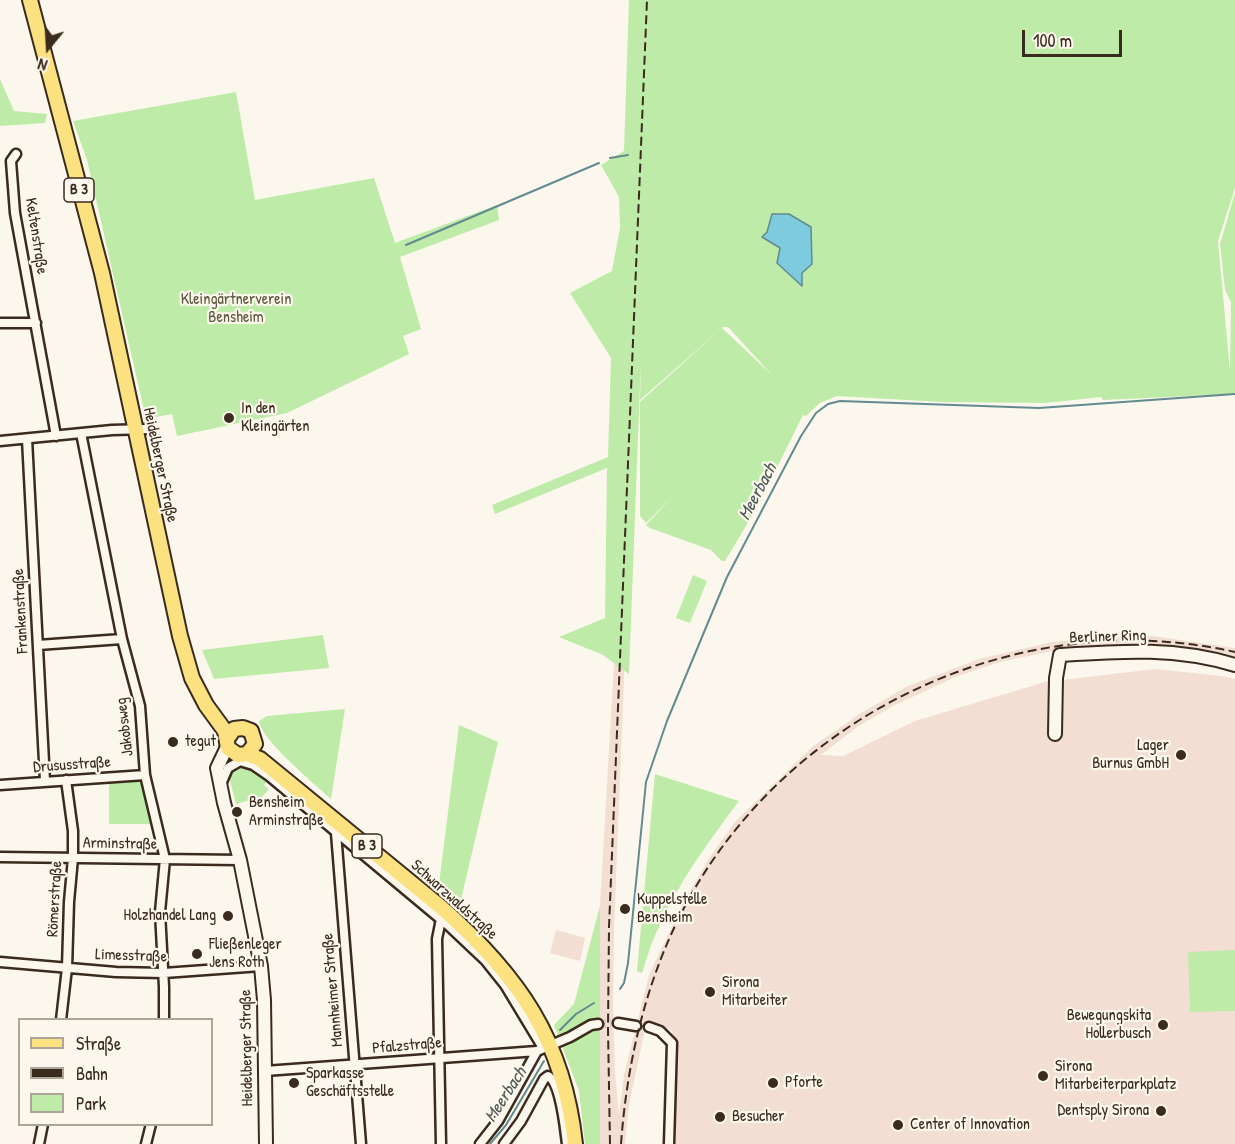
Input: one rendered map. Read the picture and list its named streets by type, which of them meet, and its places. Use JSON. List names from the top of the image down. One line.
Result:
{"streets":{"main road":["B 3","Heidelberger Straße","Schwarzwaldstraße"],"street":["Keltenstraße","Frankenstraße","Berliner Ring","Jakobsweg","Drususstraße","Arminstraße","Römerstraße","Limesstraße","Mannheimer Straße","Pfalzstraße"]},"crossings":[["Heidelberger Straße","Arminstraße"],["Heidelberger Straße","Schwarzwaldstraße"],["Heidelberger Straße","Limesstraße"],["Heidelberger Straße","Pfalzstraße"],["Frankenstraße","Drususstraße"],["Jakobsweg","Drususstraße"],["Jakobsweg","Arminstraße"],["Jakobsweg","Limesstraße"],["Drususstraße","Römerstraße"],["Arminstraße","Römerstraße"],["Römerstraße","Limesstraße"],["Schwarzwaldstraße","Mannheimer Straße"],["Schwarzwaldstraße","Pfalzstraße"],["Mannheimer Straße","Pfalzstraße"]],"water":["Meerbach"],"parks":["Kleingärtnerverein Bensheim"],"places":["In den Kleingärten","tegut","Lager Burnus GmbH","Bensheim Arminstraße","Kuppelstelle Bensheim","Holzhandel Lang","Fließenleger Jens Roth","Sirona Mitarbeiter","Bewegungskita Hollerbusch","Sirona Mitarbeiterparkplatz","Sparkasse Geschäftsstelle","Pforte","Dentsply Sirona","Besucher","Center of Innovation"],"legend":["Straße","Bahn","Park"],"scale_bar":"100 m","north":"bottom"}
